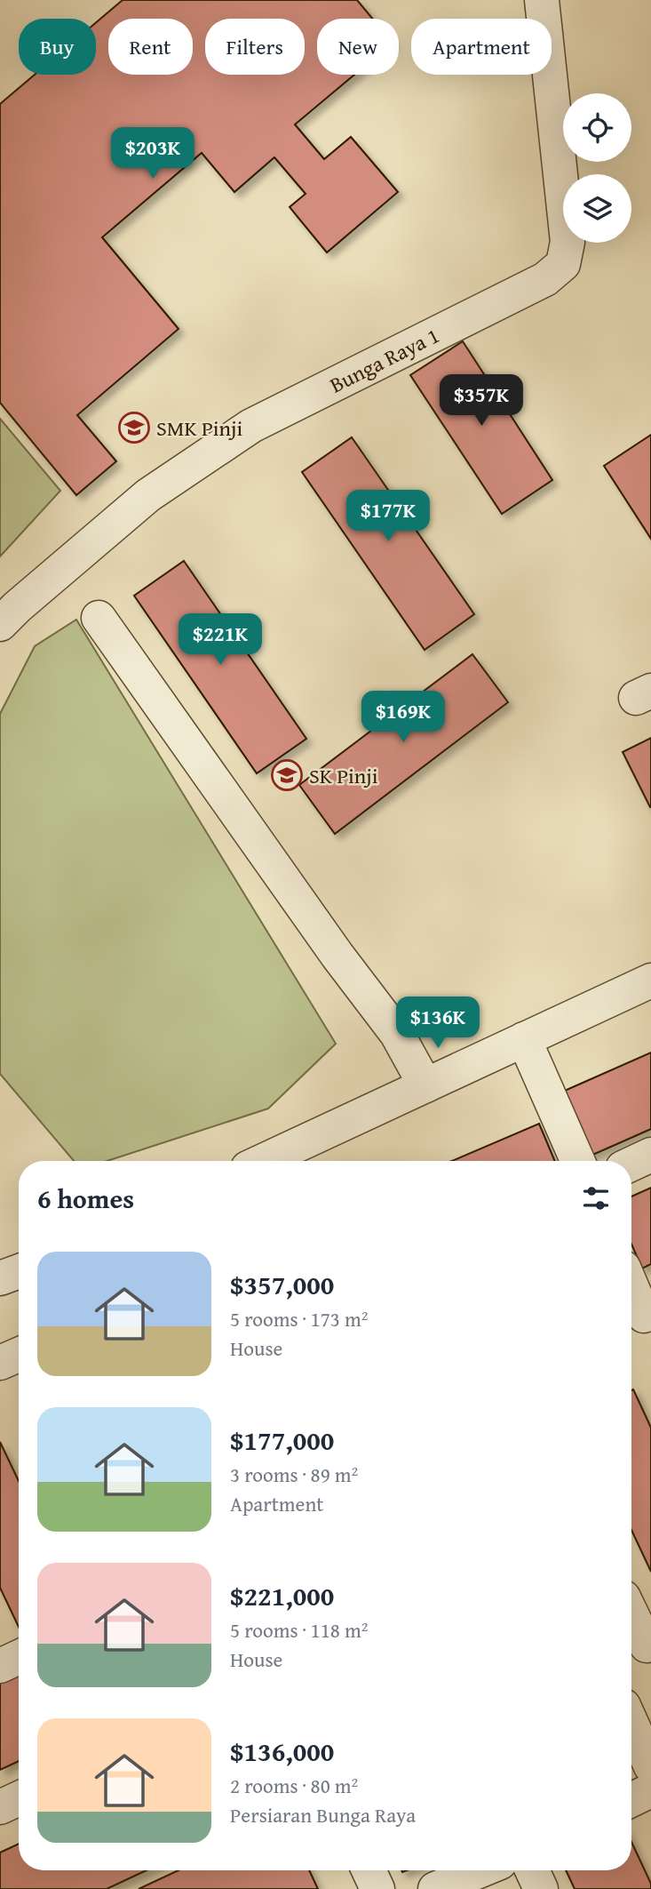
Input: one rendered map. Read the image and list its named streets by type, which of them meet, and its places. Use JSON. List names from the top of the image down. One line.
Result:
{"streets":{"street":["Bunga Raya 1"]},"places":{"school or university":["SMK Pinji","SK Pinji"]},"page":{"chip":["Buy","Rent","Filters","New","Apartment"],"price":["$203K","$357K","$177K","$221K","$169K","$136K"],"heading":"6 homes","list":[{"name":"$357,000","note":"5 rooms · 173 m² · House"},{"name":"$177,000","note":"3 rooms · 89 m² · Apartment"},{"name":"$221,000","note":"5 rooms · 118 m² · House"},{"name":"$136,000","note":"2 rooms · 80 m² · Persiaran Bunga Raya"}]}}
